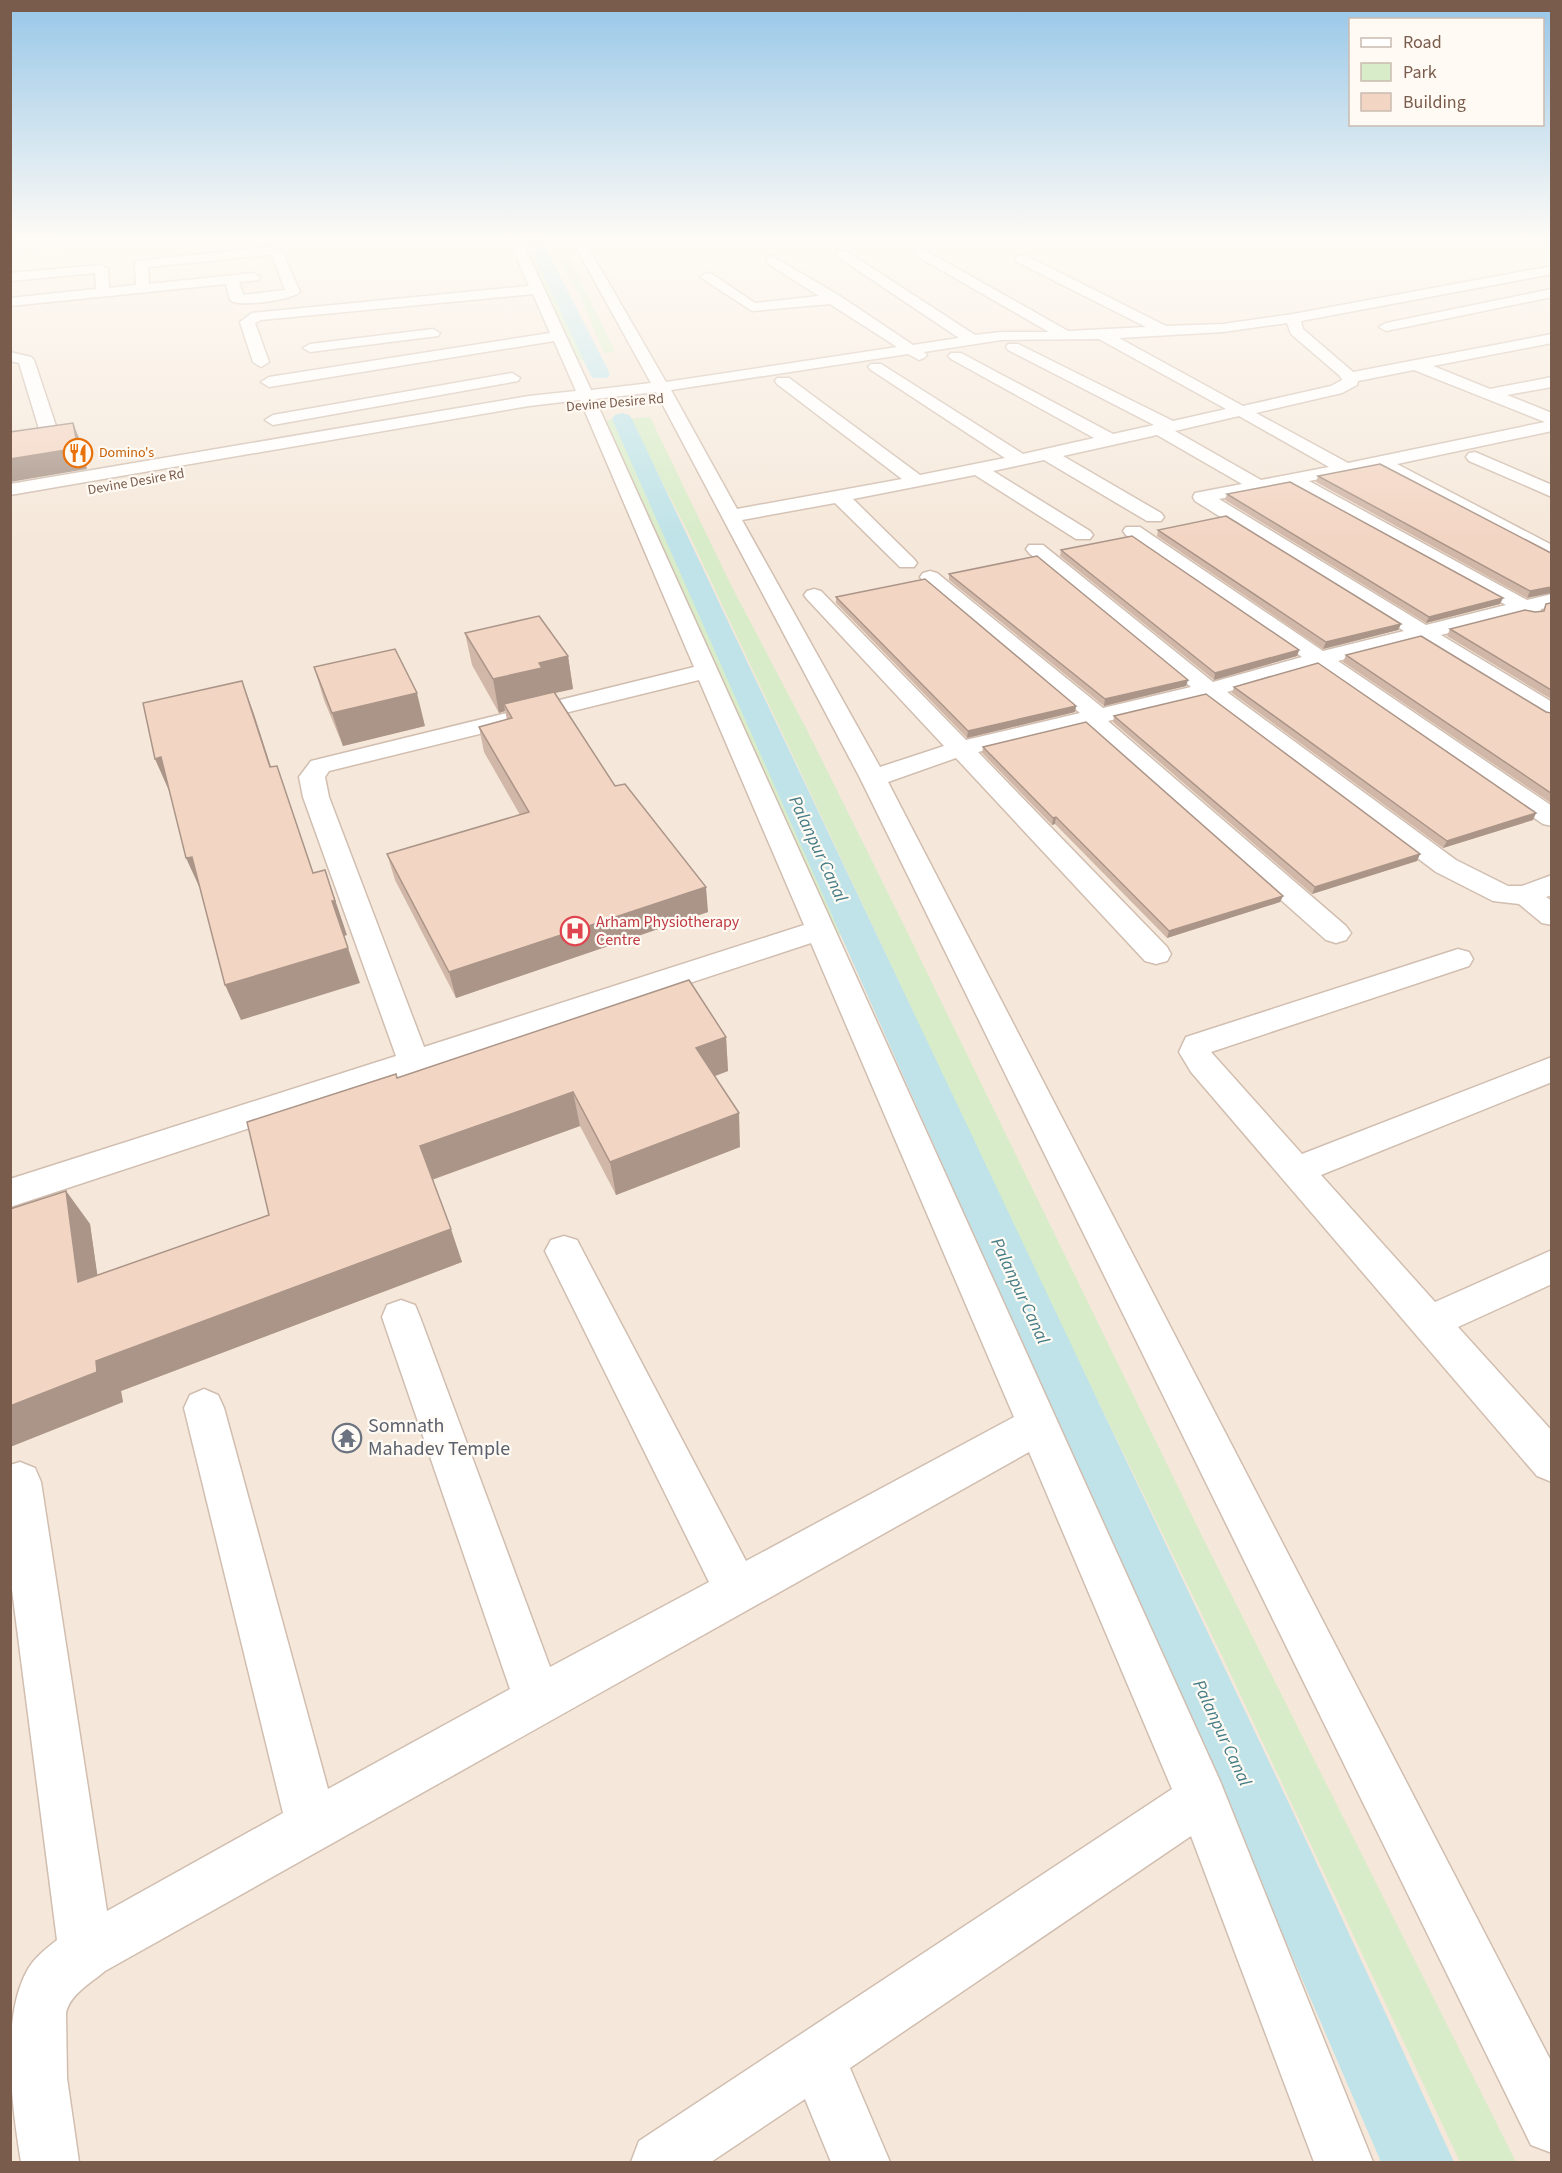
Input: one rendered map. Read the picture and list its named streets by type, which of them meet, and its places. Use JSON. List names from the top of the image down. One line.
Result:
{"streets":{"street":["Devine Desire Rd"]},"water":["Palanpur Canal"],"places":{"restaurant":["Domino's"],"hospital":["Arham Physiotherapy Centre"],"temple":["Somnath Mahadev Temple"]},"legend":["Road","Park","Building"]}
